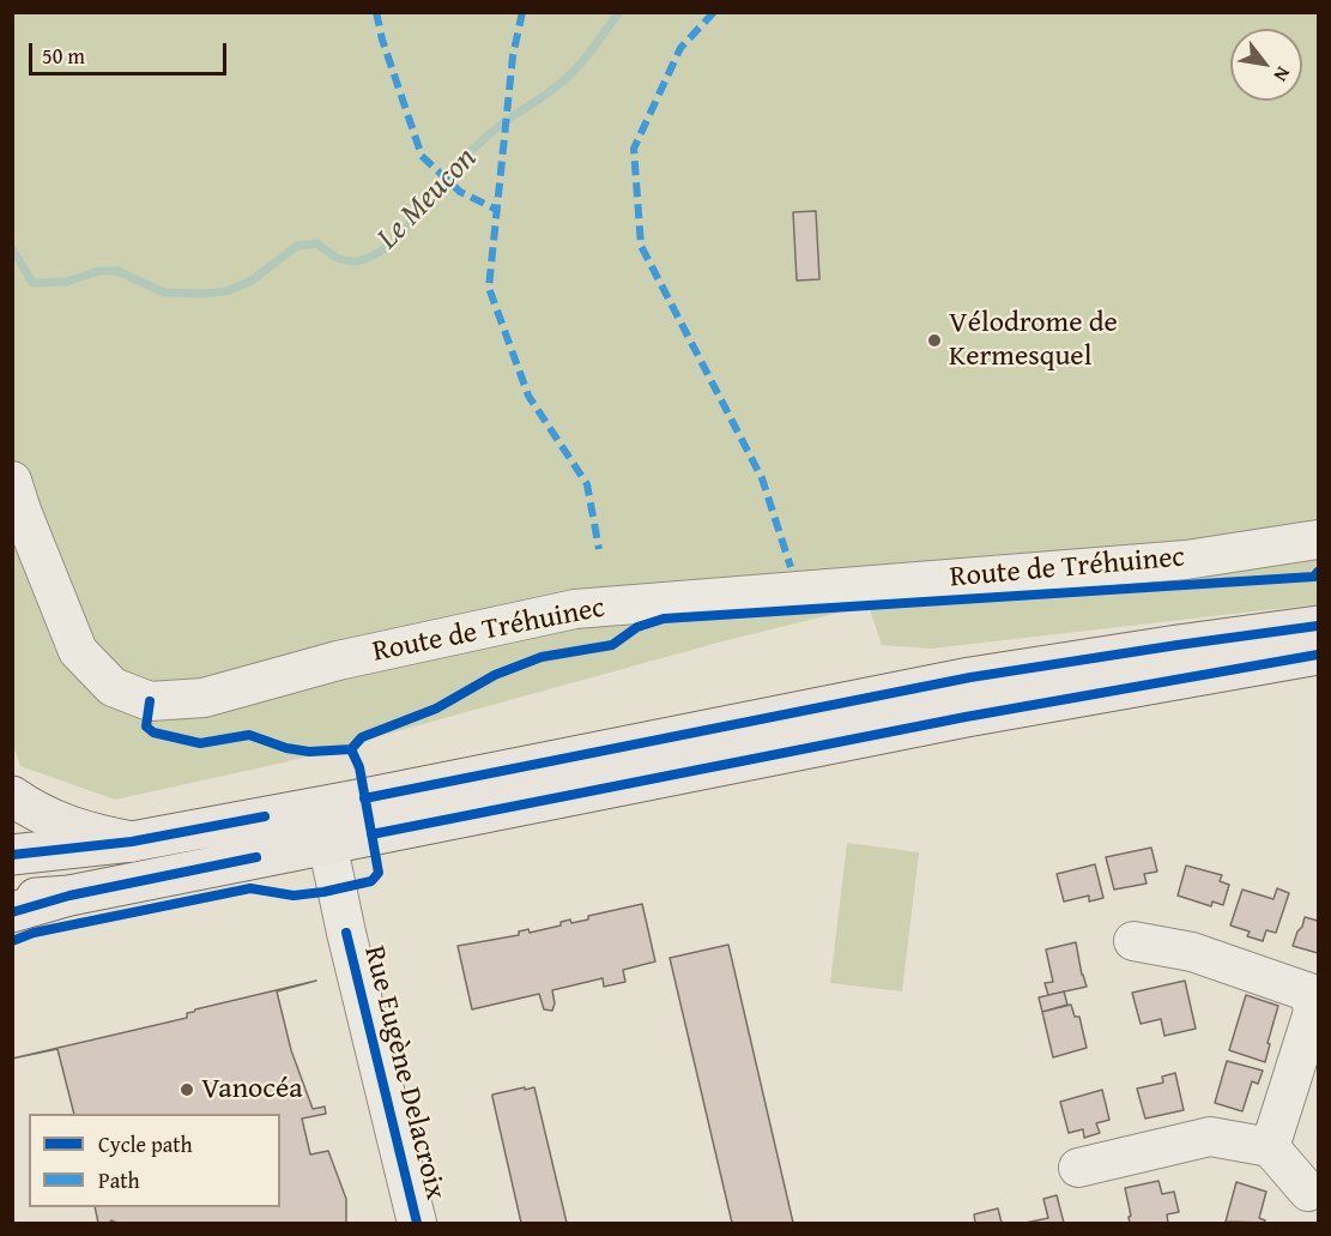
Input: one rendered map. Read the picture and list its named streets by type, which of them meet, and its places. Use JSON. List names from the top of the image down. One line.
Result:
{"streets":{"street":["Route de Tréhuinec","Rue Eugène Delacroix"]},"water":["Le Meucon"],"places":["Vélodrome de Kermesquel","Vanocéa"],"legend":["Cycle path","Path"],"scale_bar":"50 m","north":"bottom right"}
